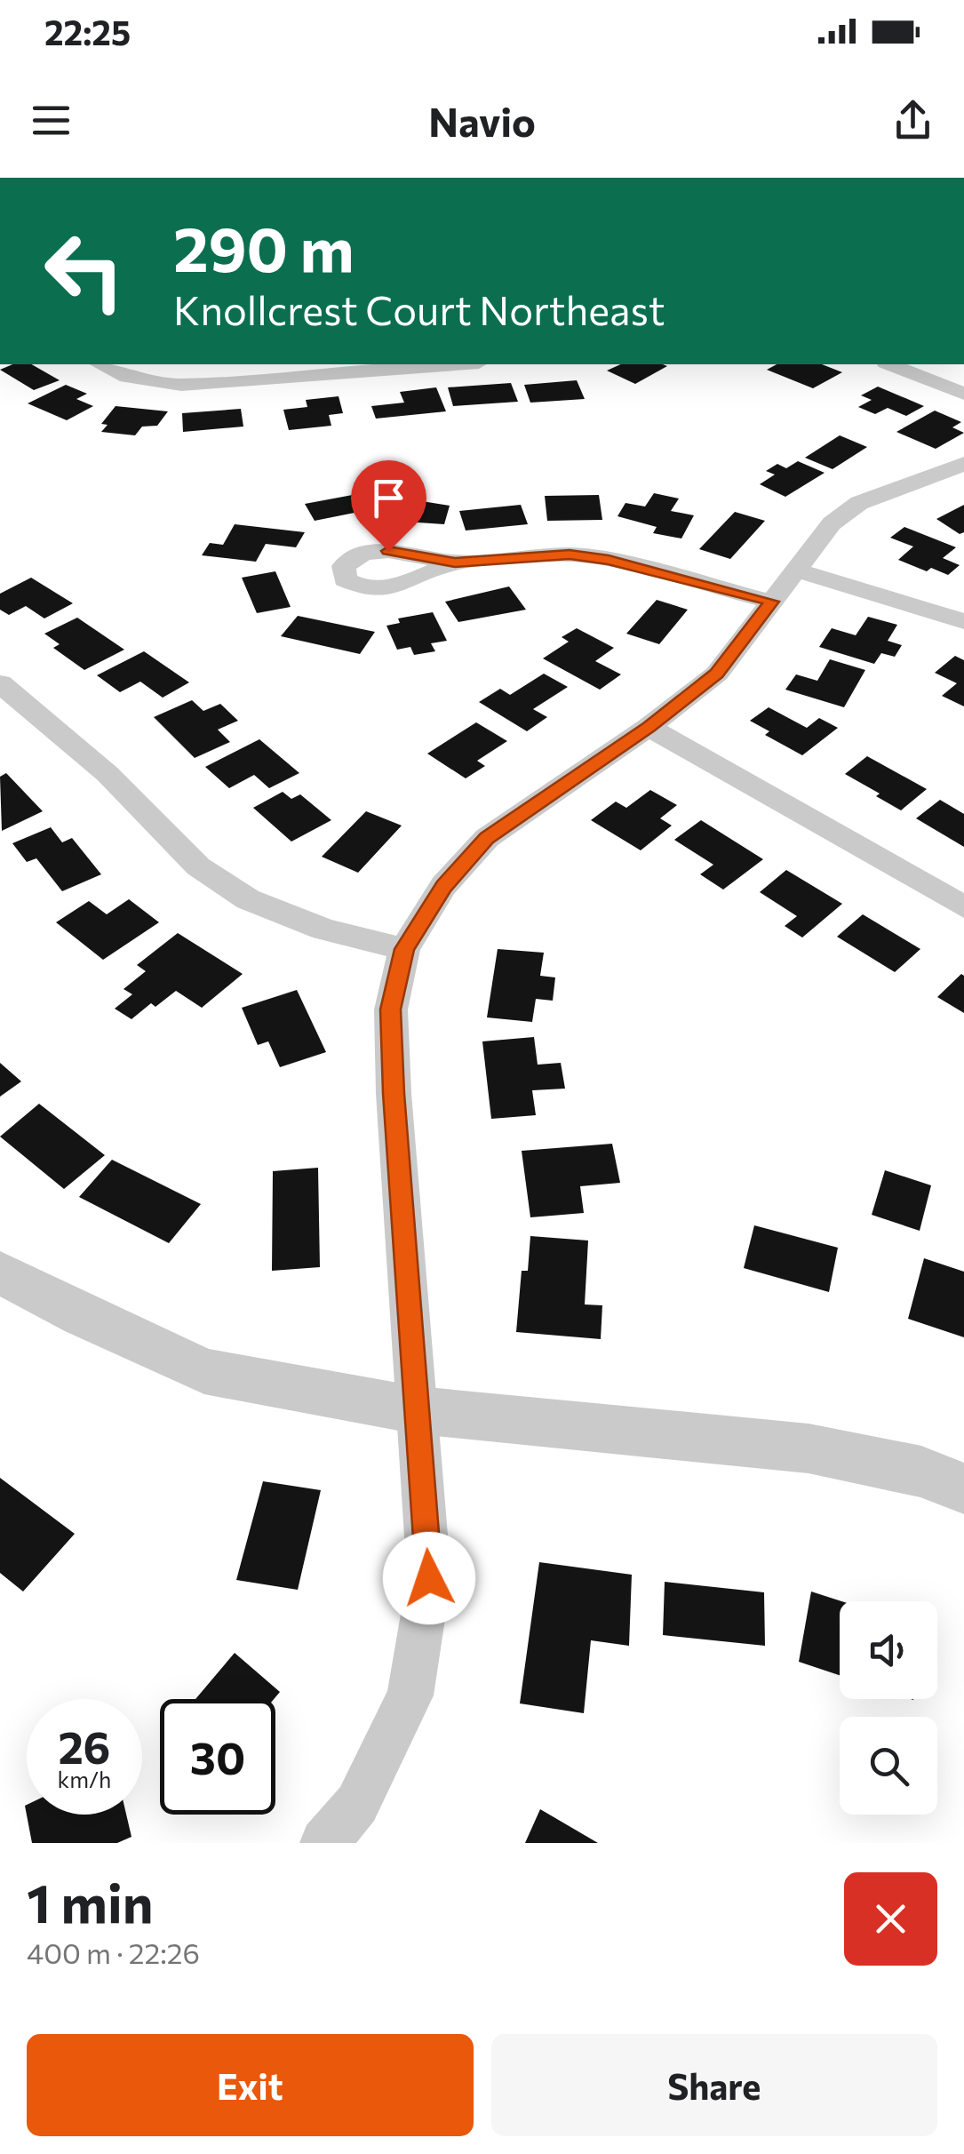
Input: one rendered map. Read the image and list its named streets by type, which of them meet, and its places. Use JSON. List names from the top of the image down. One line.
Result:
{"page":{"status":"22:25","header":"Navio","turn":["290 m","Knollcrest Court Northeast"],"speed":"26 km/h","limit":"30","heading":["1 min","400 m · 22:26"],"buttons":["Exit","Share"]}}
